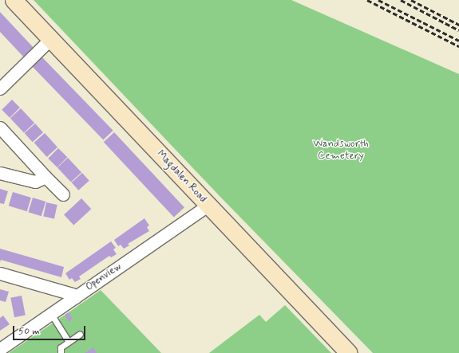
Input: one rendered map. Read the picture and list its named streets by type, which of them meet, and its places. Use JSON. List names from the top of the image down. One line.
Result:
{"streets":{"street":["Magdalen Road","Openview"]},"crossings":[["Magdalen Road","Openview"]],"parks":["Wandsworth Cemetery"],"scale_bar":"50 m"}
